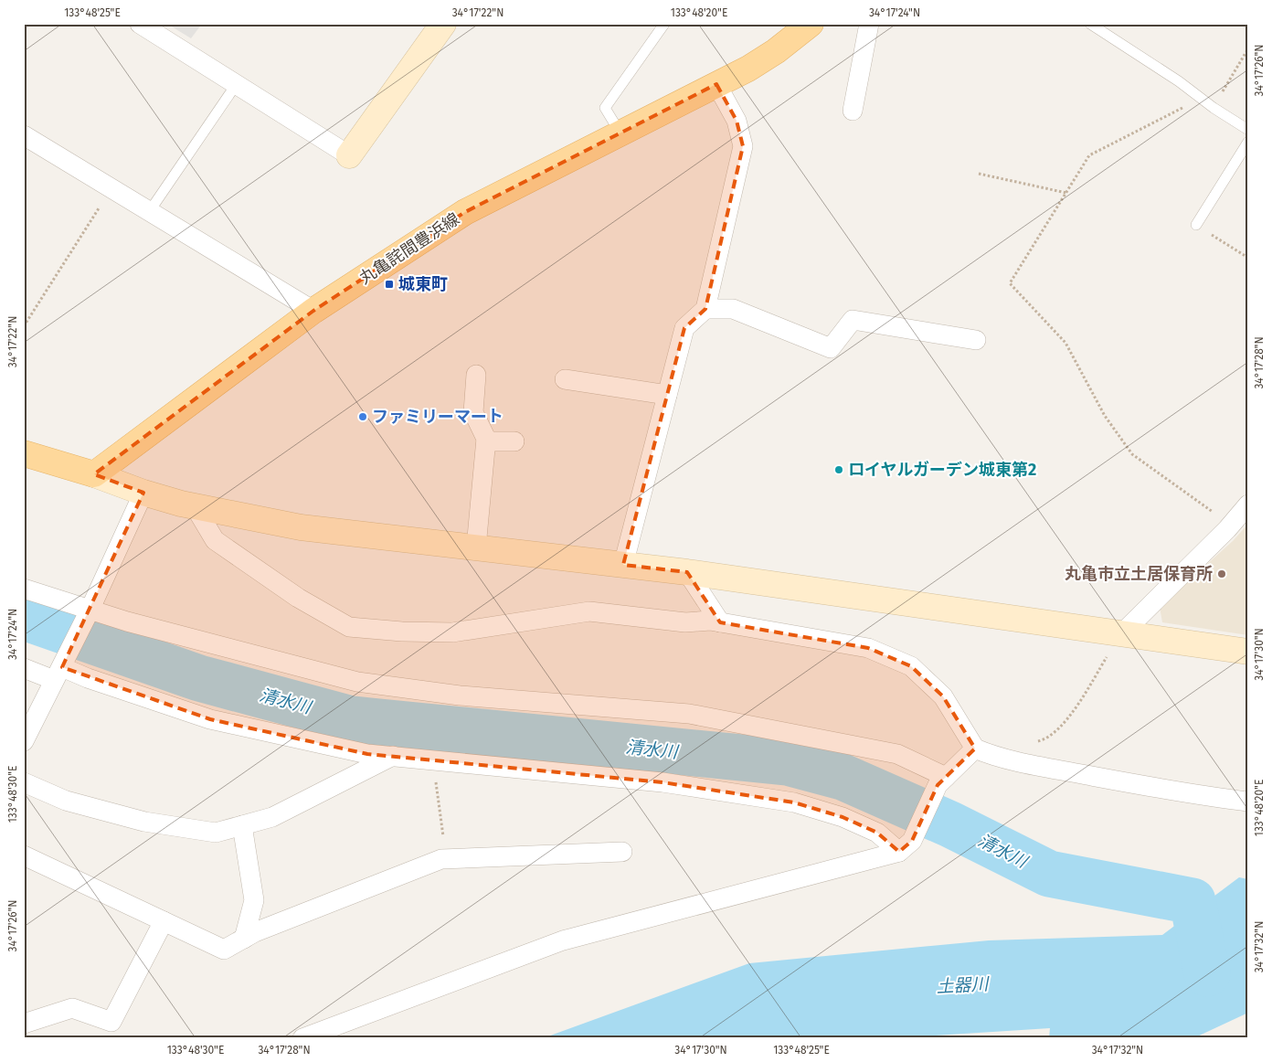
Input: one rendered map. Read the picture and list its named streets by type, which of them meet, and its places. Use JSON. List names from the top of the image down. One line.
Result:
{"streets":{"main road":["丸亀詫間豊浜線"]},"water":["清水川","土器川"],"places":{"transit":["城東町"],"other":["ファミリーマート","ロイヤルガーデン城東第2","丸亀市立土居保育所"]},"coordinates":["133°48'25\"E","34°17'22\"N","133°48'20\"E","34°17'24\"N","34°17'26\"N","34°17'28\"N","34°17'30\"N","133°48'30\"E","34°17'32\"N"]}
